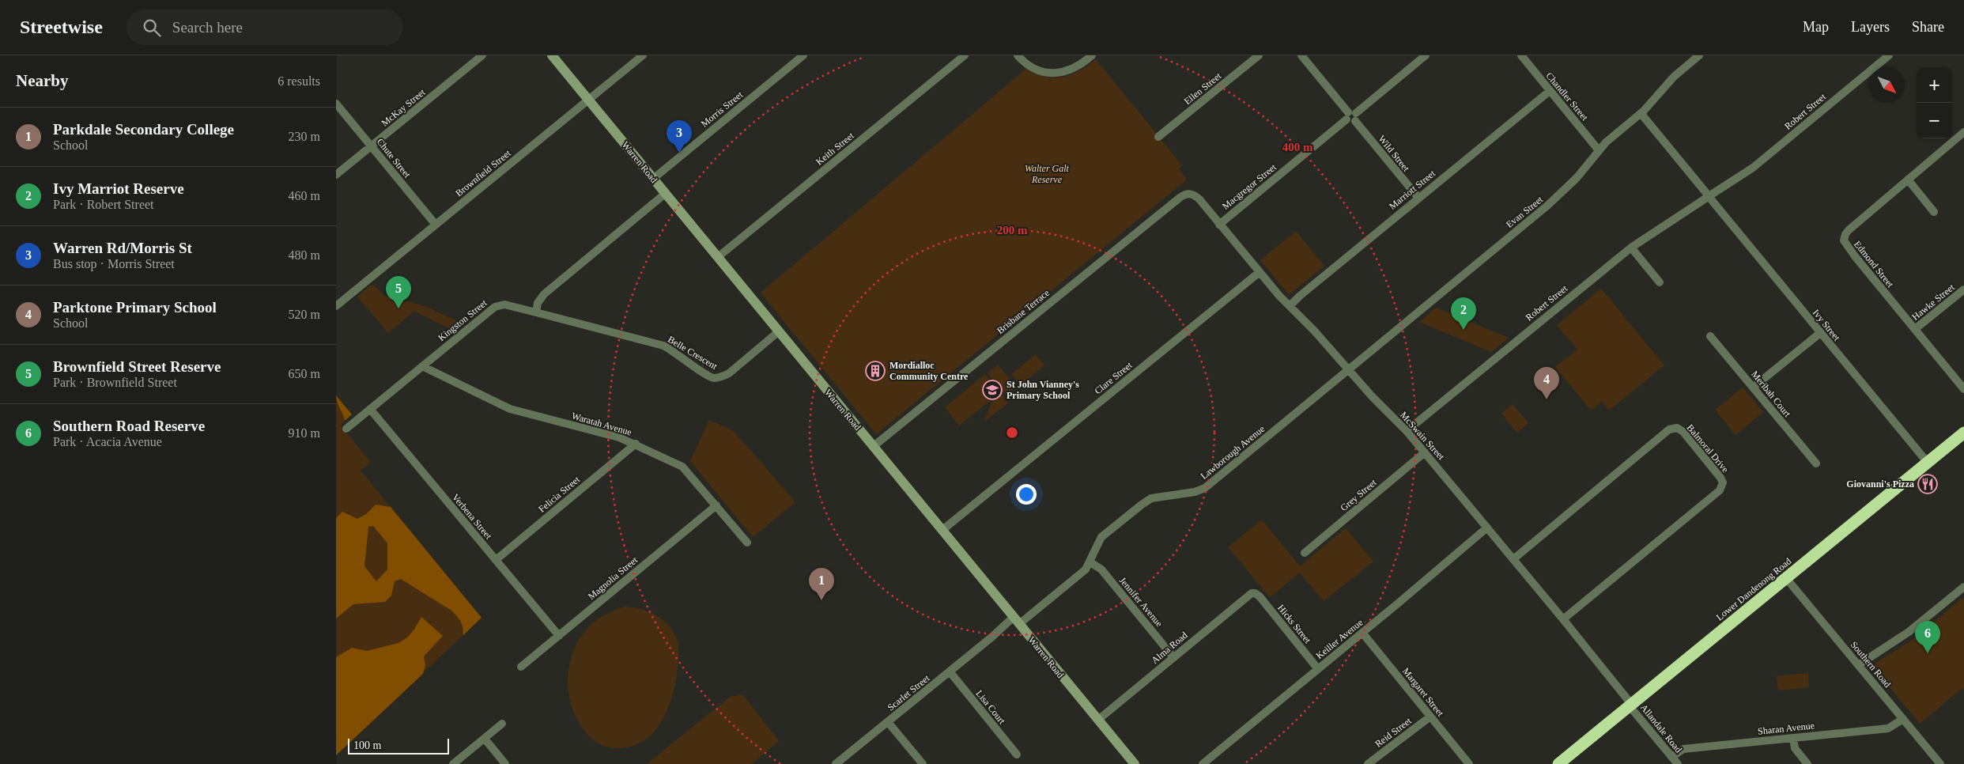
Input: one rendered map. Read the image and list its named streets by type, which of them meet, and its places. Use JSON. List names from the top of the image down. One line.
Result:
{"streets":{"highway":["Lower Dandenong Road"],"street":["Ellen Street","Chandler Street","McKay Street","Morris Street","Robert Street","Keith Street","Wild Street","Chute Street","Warren Road","Brownfield Street","Macgregor Street","Marriott Street","Evan Street","Edmond Street","Hawke Street","Brisbane Terrace","Kingston Street","Ivy Street","Belle Crescent","Clare Street","Meribah Court","Waratah Avenue","McSwain Street","Balmoral Drive","Lawborough Avenue","Felicia Street","Grey Street","Verbena Street","Magnolia Street","Jennifer Avenue","Hicks Street","Keiller Avenue","Alma Road","Southern Road","Margaret Street","Scarlet Street","Lisa Court","Allandale Road","Sharan Avenue","Reid Street"]},"crossings":[["Chandler Street","Marriott Street"],["Chandler Street","Evan Street"],["McKay Street","Chute Street"],["Morris Street","Warren Road"],["Robert Street","Ivy Street"],["Robert Street","McSwain Street"],["Keith Street","Warren Road"],["Wild Street","Macgregor Street"],["Wild Street","Marriott Street"],["Chute Street","Brownfield Street"],["Warren Road","Brownfield Street"],["Warren Road","Brisbane Terrace"],["Warren Road","Belle Crescent"],["Warren Road","Clare Street"],["Warren Road","Lawborough Avenue"],["Warren Road","Alma Road"],["Warren Road","Scarlet Street"],["Macgregor Street","McSwain Street"],["Marriott Street","McSwain Street"],["Evan Street","Ivy Street"],["Evan Street","McSwain Street"],["Evan Street","Lawborough Avenue"],["Edmond Street","Hawke Street"],["Brisbane Terrace","McSwain Street"],["Kingston Street","Belle Crescent"],["Kingston Street","Waratah Avenue"],["Kingston Street","Verbena Street"],["Ivy Street","Lower Dandenong Road"],["Clare Street","McSwain Street"],["Waratah Avenue","Felicia Street"],["Waratah Avenue","Magnolia Street"],["McSwain Street","Balmoral Drive"],["McSwain Street","Lawborough Avenue"],["McSwain Street","Grey Street"],["McSwain Street","Lower Dandenong Road"],["McSwain Street","Keiller Avenue"],["McSwain Street","Allandale Road"],["Lawborough Avenue","Jennifer Avenue"],["Lawborough Avenue","Scarlet Street"],["Felicia Street","Verbena Street"],["Verbena Street","Magnolia Street"],["Lower Dandenong Road","Southern Road"],["Lower Dandenong Road","Allandale Road"],["Jennifer Avenue","Alma Road"],["Hicks Street","Keiller Avenue"],["Hicks Street","Alma Road"],["Keiller Avenue","Margaret Street"],["Southern Road","Sharan Avenue"],["Margaret Street","Reid Street"],["Scarlet Street","Lisa Court"],["Allandale Road","Sharan Avenue"]],"parks":["Walter Galt Reserve"],"places":{"building":["Mordialloc Community Centre"],"school or university":["St John Vianney's Primary School"],"restaurant":["Giovanni's Pizza"]},"scale_bar":"100 m","north":"bottom right","page":{"header":"Streetwise","search":"Search here","nav":["Map","Layers","Share"],"heading":["Nearby","6 results"],"map_buttons":["+","−"],"list":[{"mark":"1","name":"Parkdale Secondary College","note":"School","value":"230 m"},{"mark":"2","name":"Ivy Marriot Reserve","note":"Park · Robert Street","value":"460 m"},{"mark":"3","name":"Warren Rd/Morris St","note":"Bus stop · Morris Street","value":"480 m"},{"mark":"4","name":"Parktone Primary School","note":"School","value":"520 m"},{"mark":"5","name":"Brownfield Street Reserve","note":"Park · Brownfield Street","value":"650 m"},{"mark":"6","name":"Southern Road Reserve","note":"Park · Acacia Avenue","value":"910 m"}],"pins":["3","5","2","4","1","6"],"scale":"100 m"},"rings":["400 m","200 m"]}
